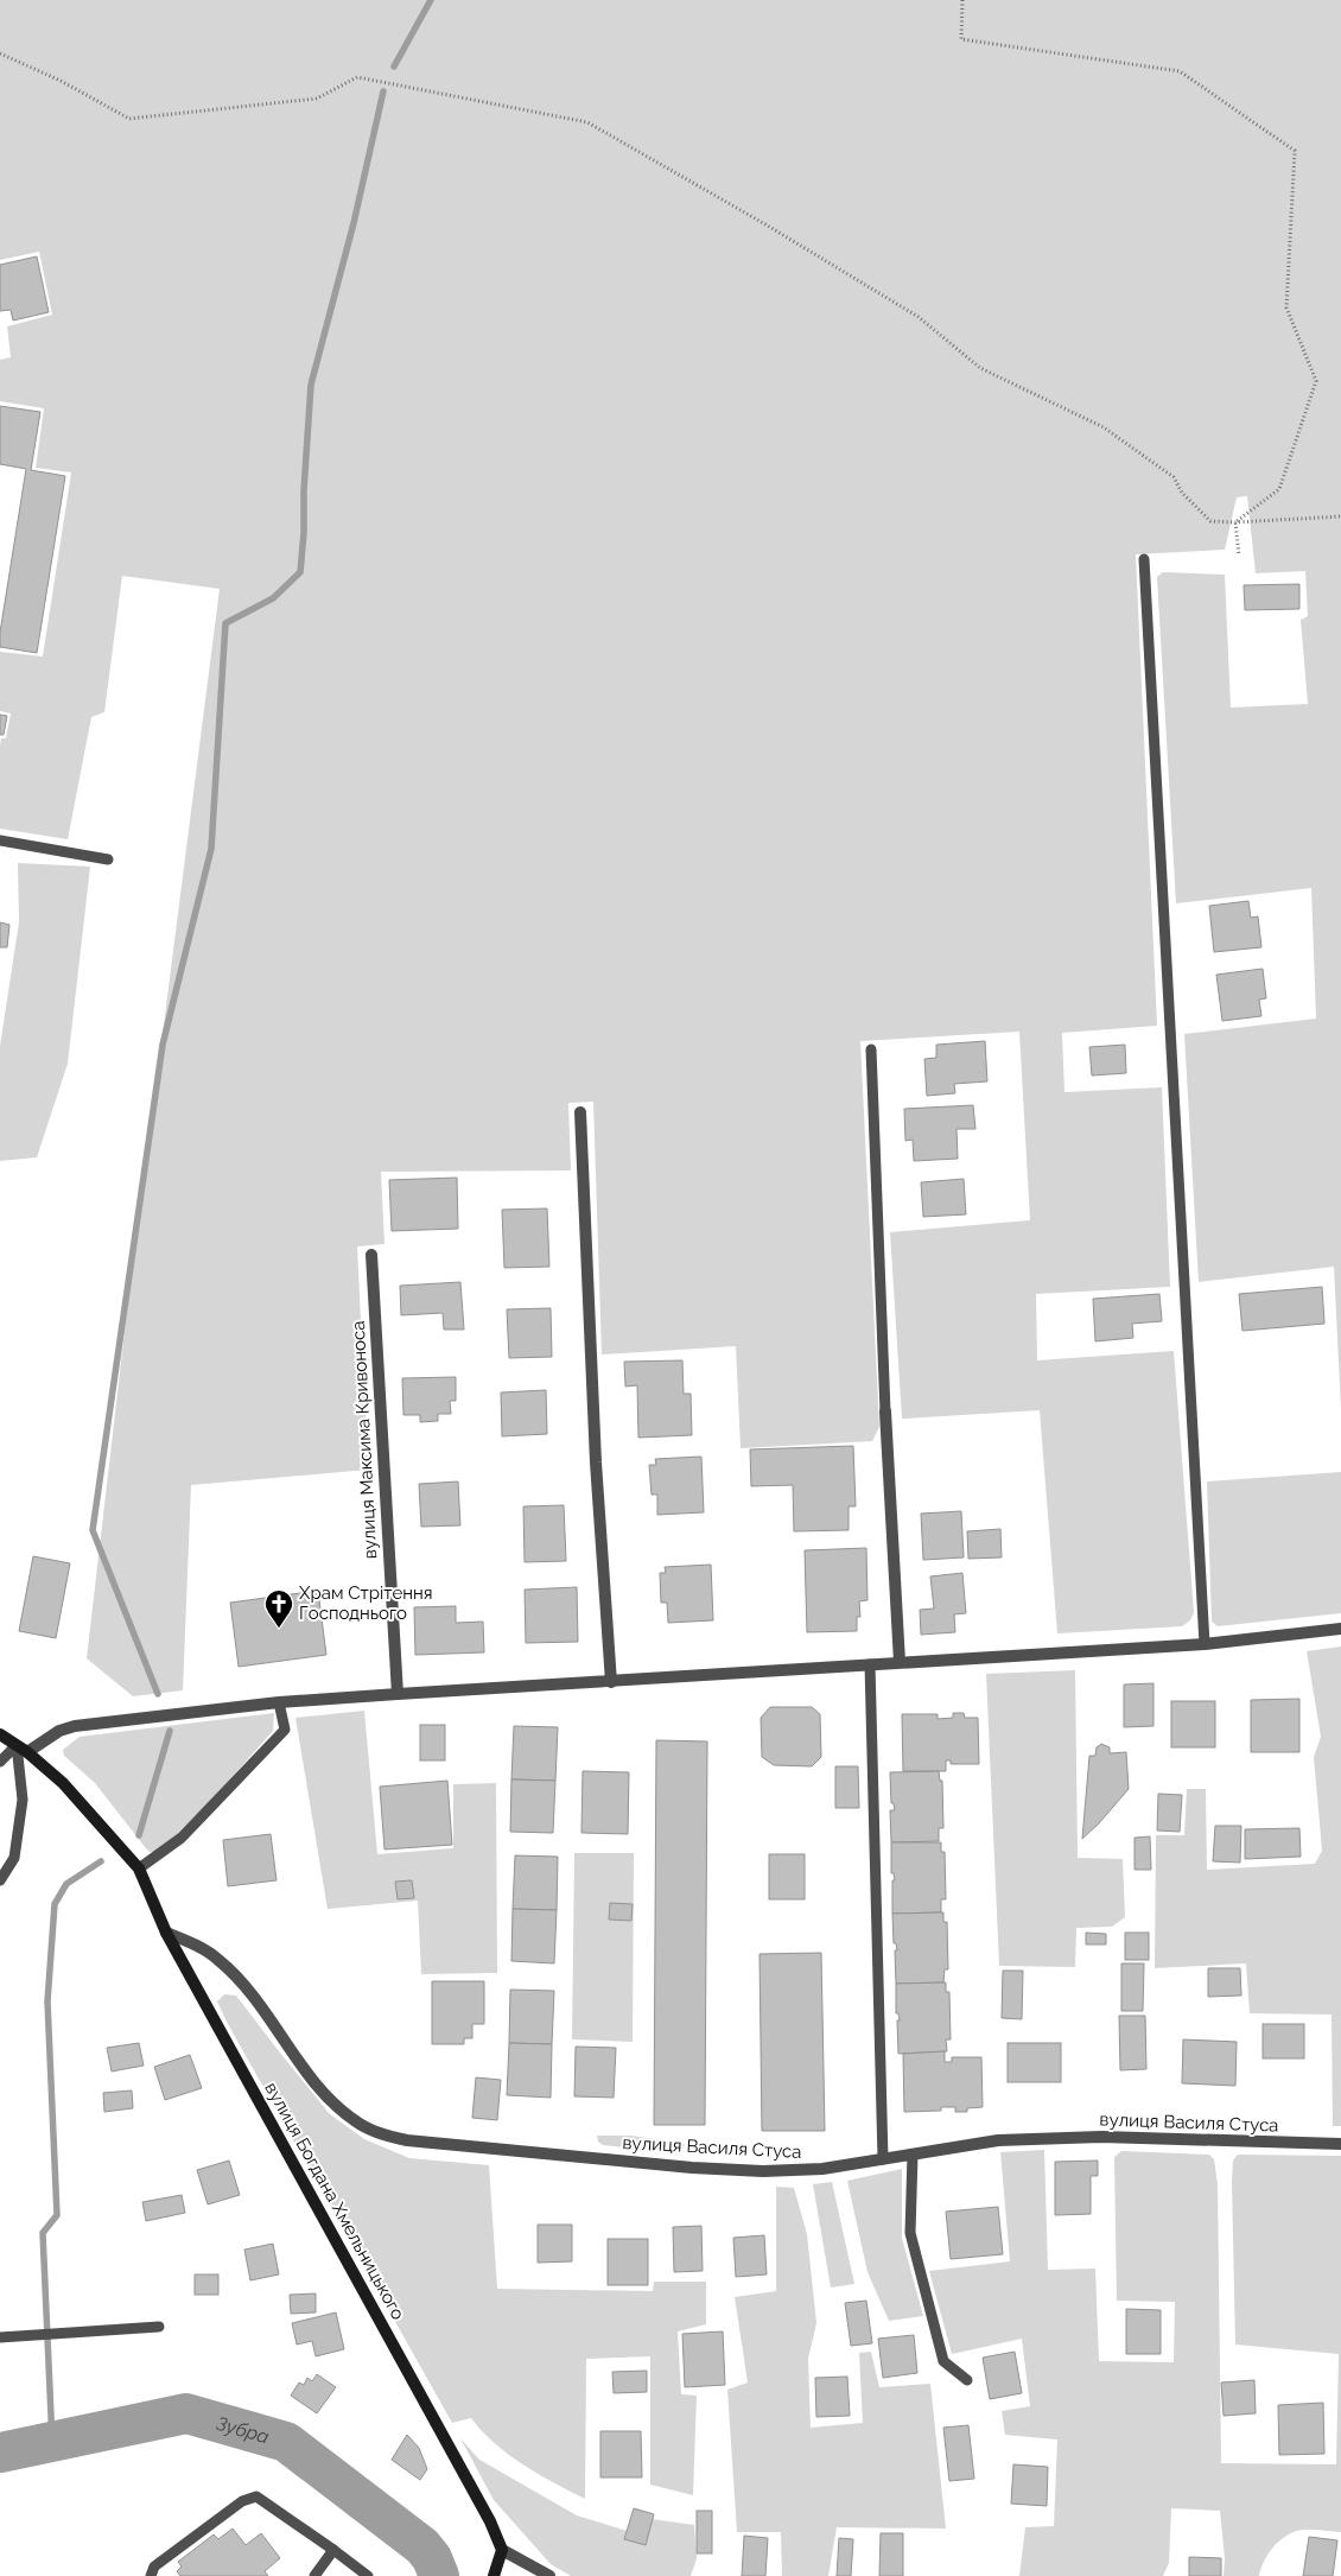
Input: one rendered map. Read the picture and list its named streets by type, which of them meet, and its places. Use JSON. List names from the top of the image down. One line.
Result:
{"streets":{"main road":["вулиця Богдана Хмельницького"],"street":["вулиця Максима Кривоноса","вулиця Василя Стуса"]},"crossings":[["вулиця Василя Стуса","вулиця Богдана Хмельницького"]],"water":["Зубра"],"places":{"church":["Храм Стрітення Господнього"]}}
